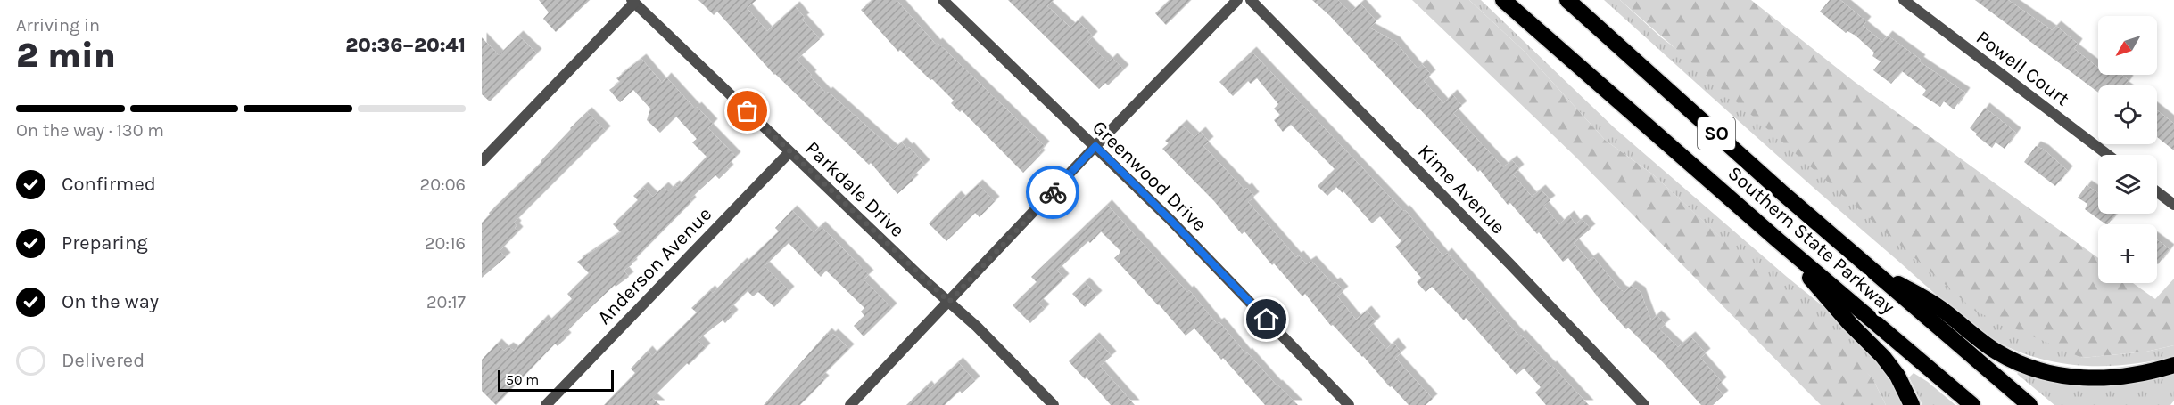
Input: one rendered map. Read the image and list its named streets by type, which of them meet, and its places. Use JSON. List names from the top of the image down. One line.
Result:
{"streets":{"highway":["SO","Southern State Parkway"],"street":["Powell Court","Greenwood Drive","Parkdale Drive","Kime Avenue","Anderson Avenue"]},"crossings":[["Parkdale Drive","Anderson Avenue"]],"scale_bar":"50 m","north":"bottom left","page":{"heading":["2 min","Arriving in","20:36–20:41"],"map_buttons":"+","bar":"On the way · 130 m","list":[["Confirmed","20:06"],["Preparing","20:16"],["On the way","20:17"],"Delivered"],"scale":"50 m"}}
